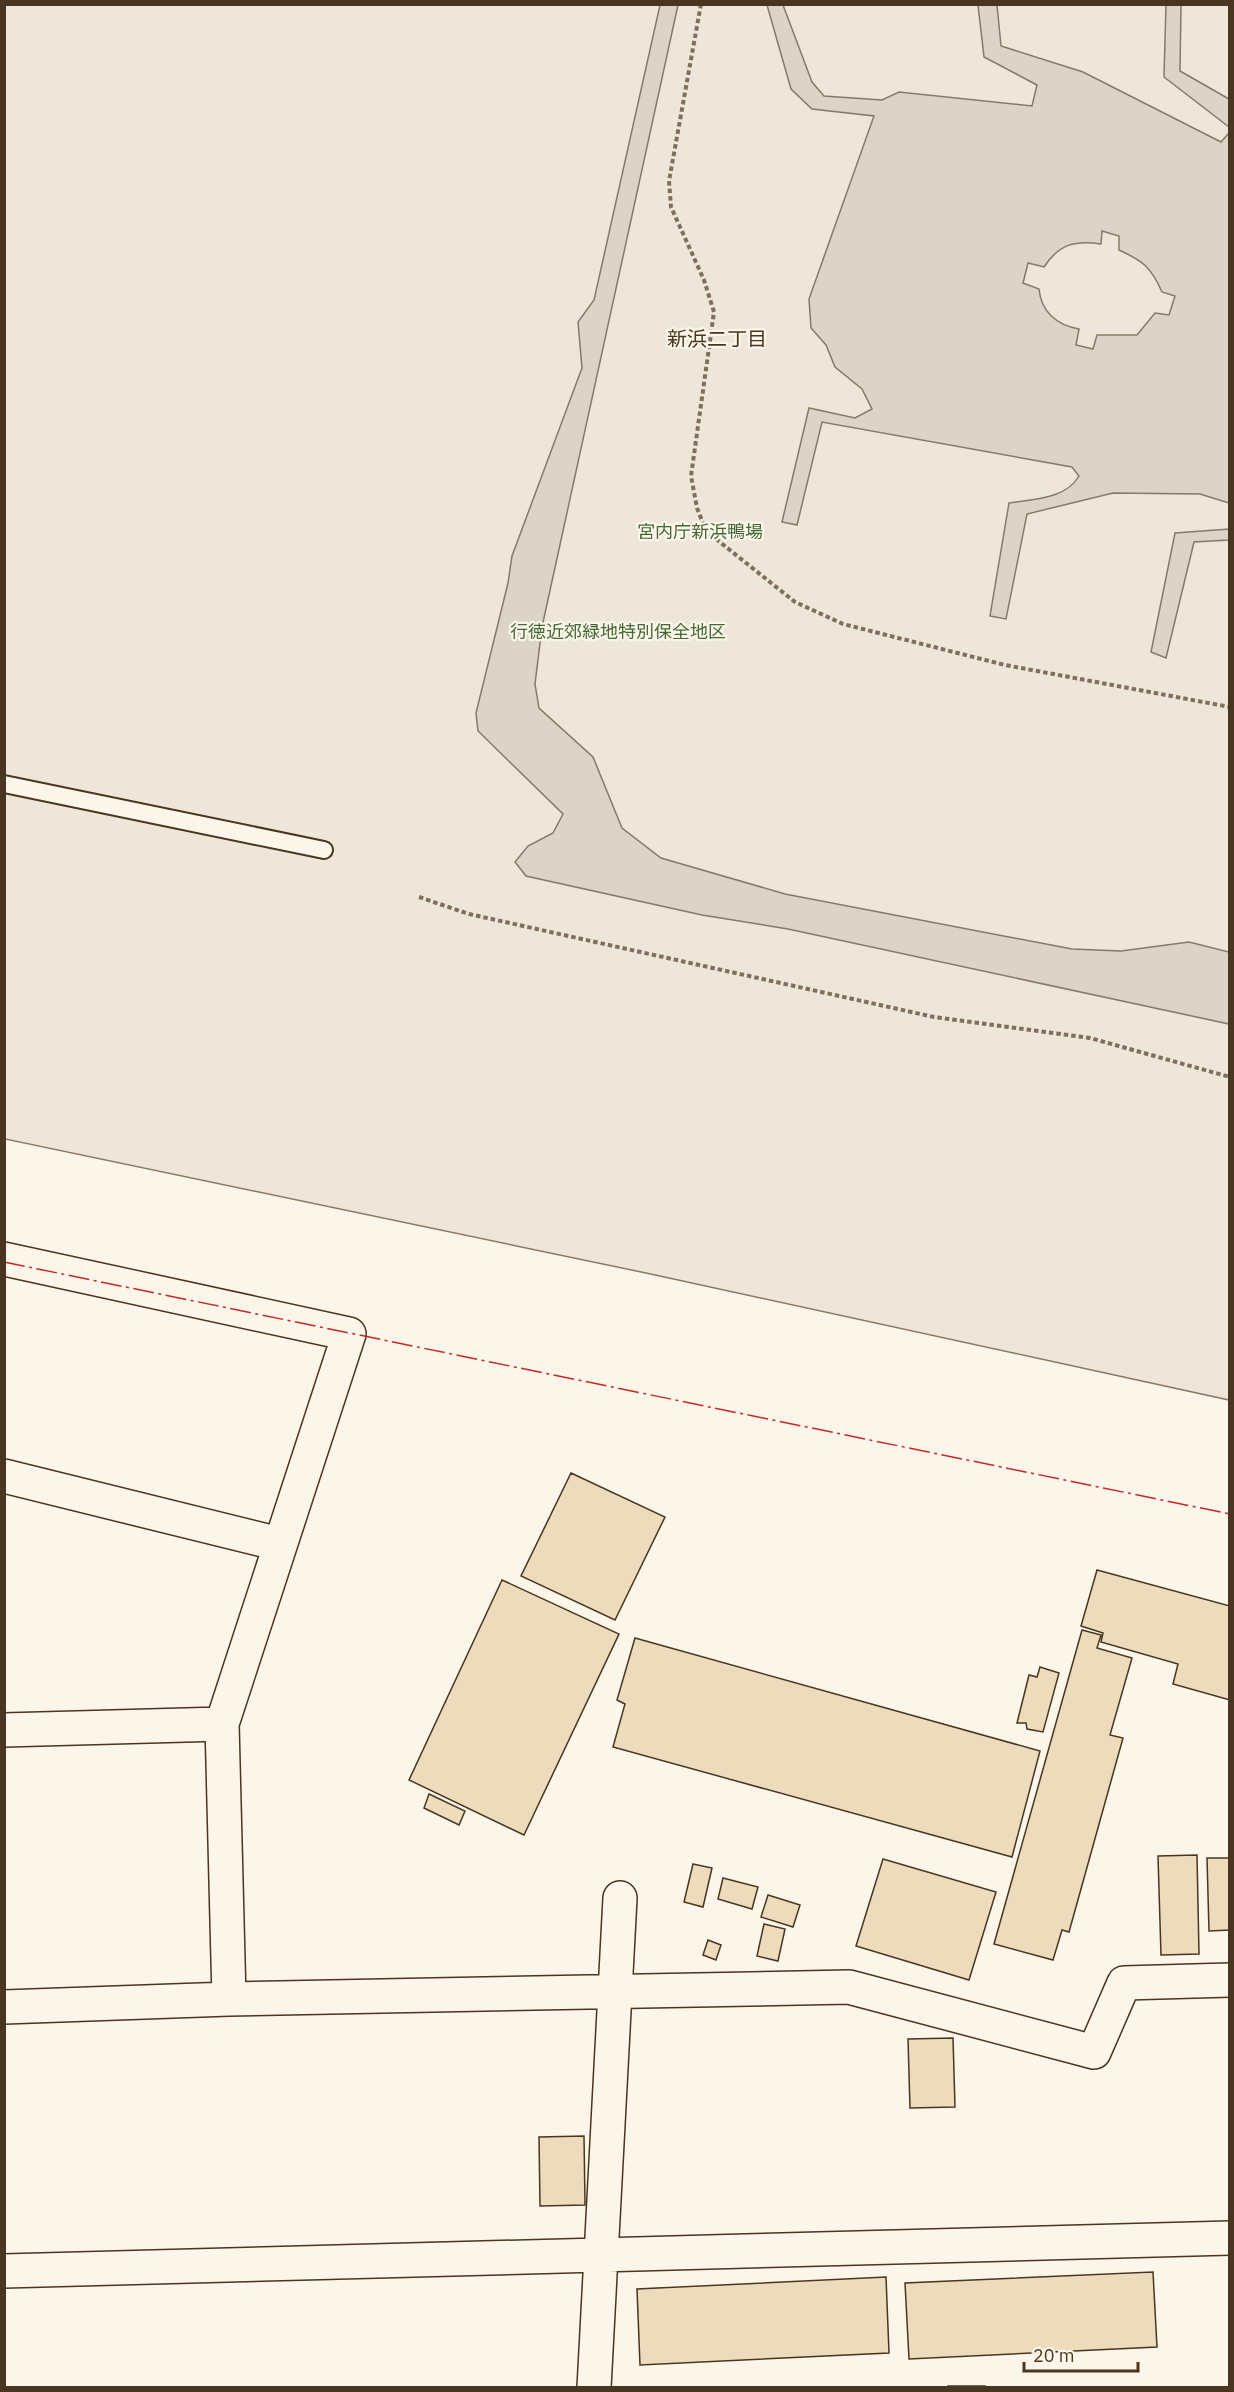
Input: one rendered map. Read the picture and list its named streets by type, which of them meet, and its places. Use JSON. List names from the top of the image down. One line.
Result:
{"districts":["新浜二丁目"],"parks":["宮内庁新浜鴨場","行徳近郊緑地特別保全地区"],"scale_bar":"20 m"}
